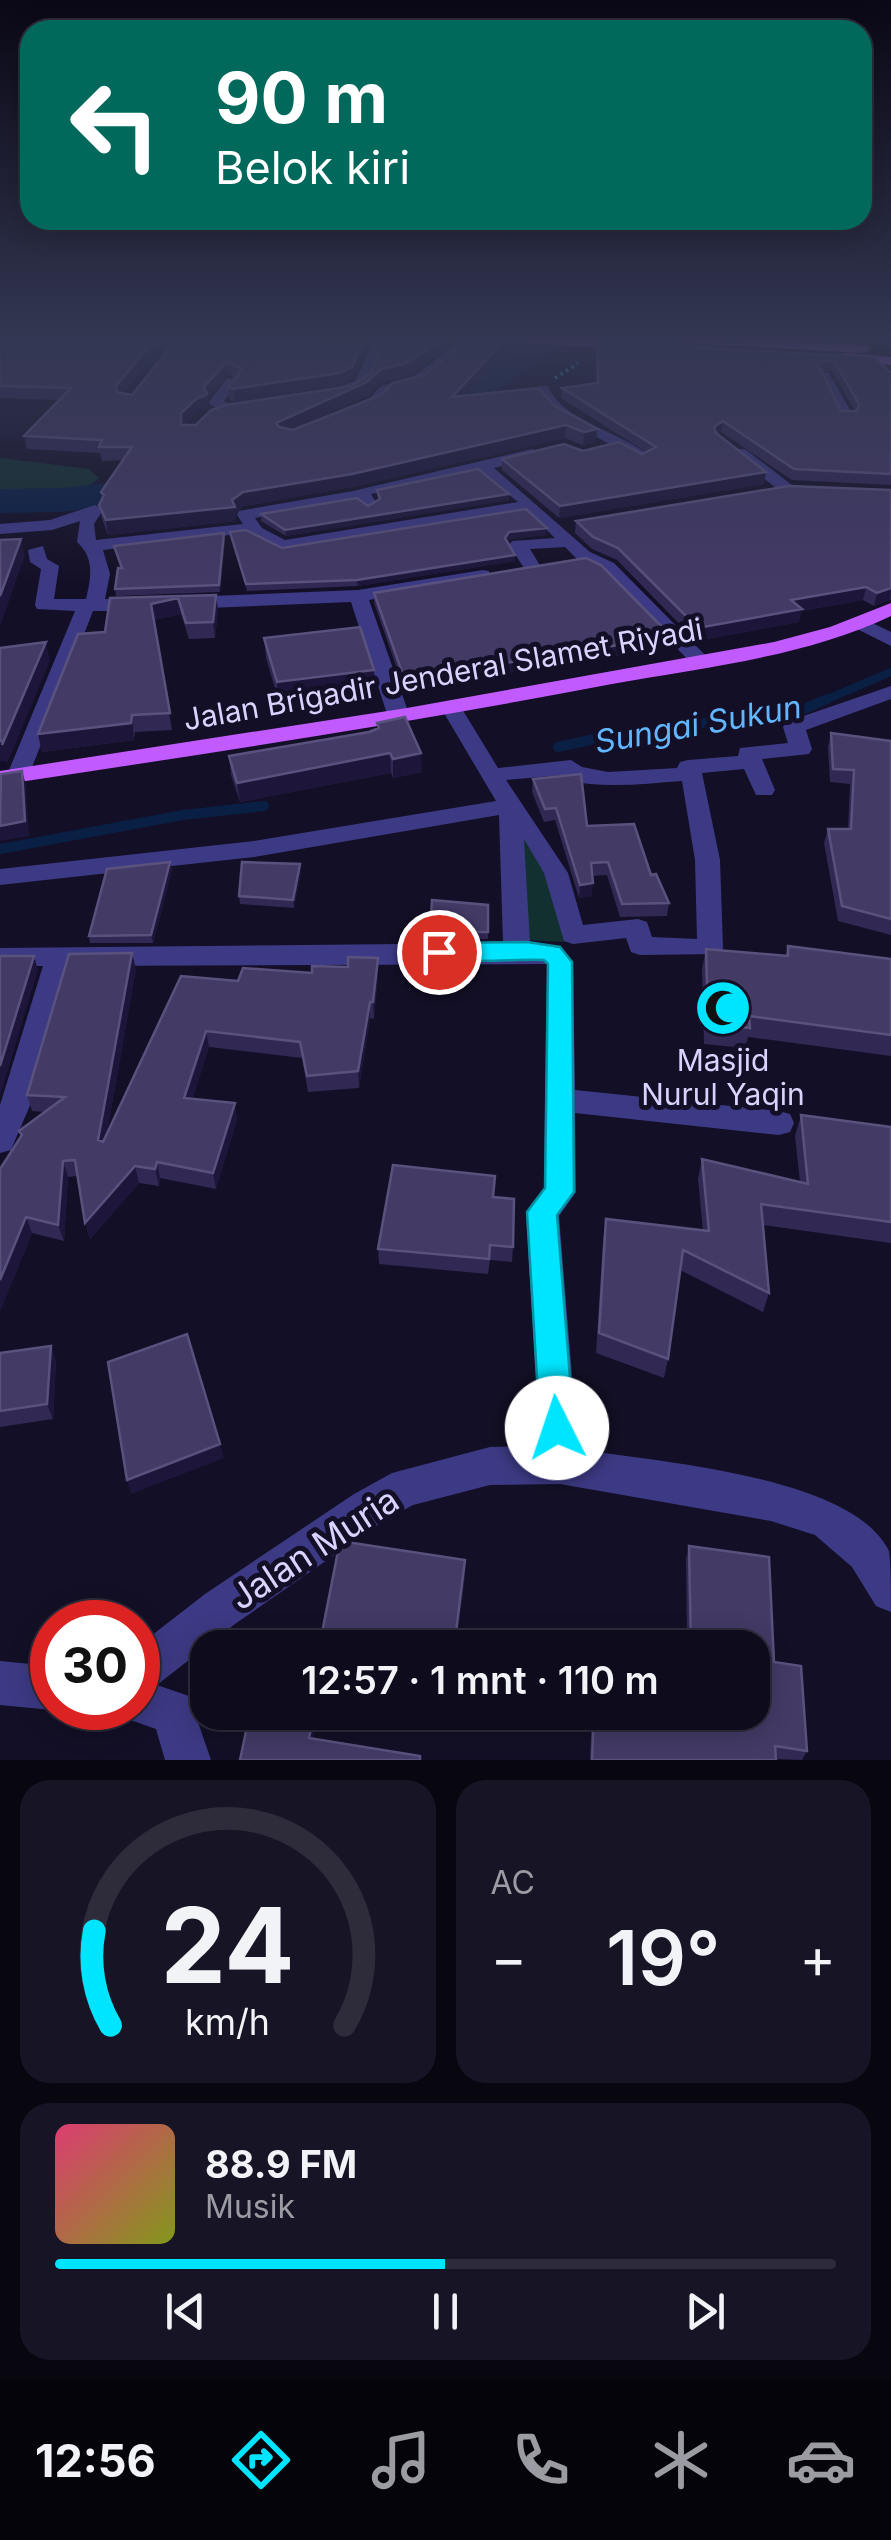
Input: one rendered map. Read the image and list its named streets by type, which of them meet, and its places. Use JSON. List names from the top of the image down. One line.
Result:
{"streets":{"main road":["Jalan Brigadir Jenderal Slamet Riyadi"],"street":["Jalan Muria"]},"water":["Sungai Sukun"],"places":{"mosque":["Masjid Nurul Yaqin"]},"page":{"turn":["90 m","Belok kiri"],"limit":"30","trip":"12:57 · 1 mnt · 110 m","tile":"AC","heat":["−","19°","+"],"song":["88.9 FM","Musik"],"tabs":"12:56","gauge":["24","km/h"]}}
